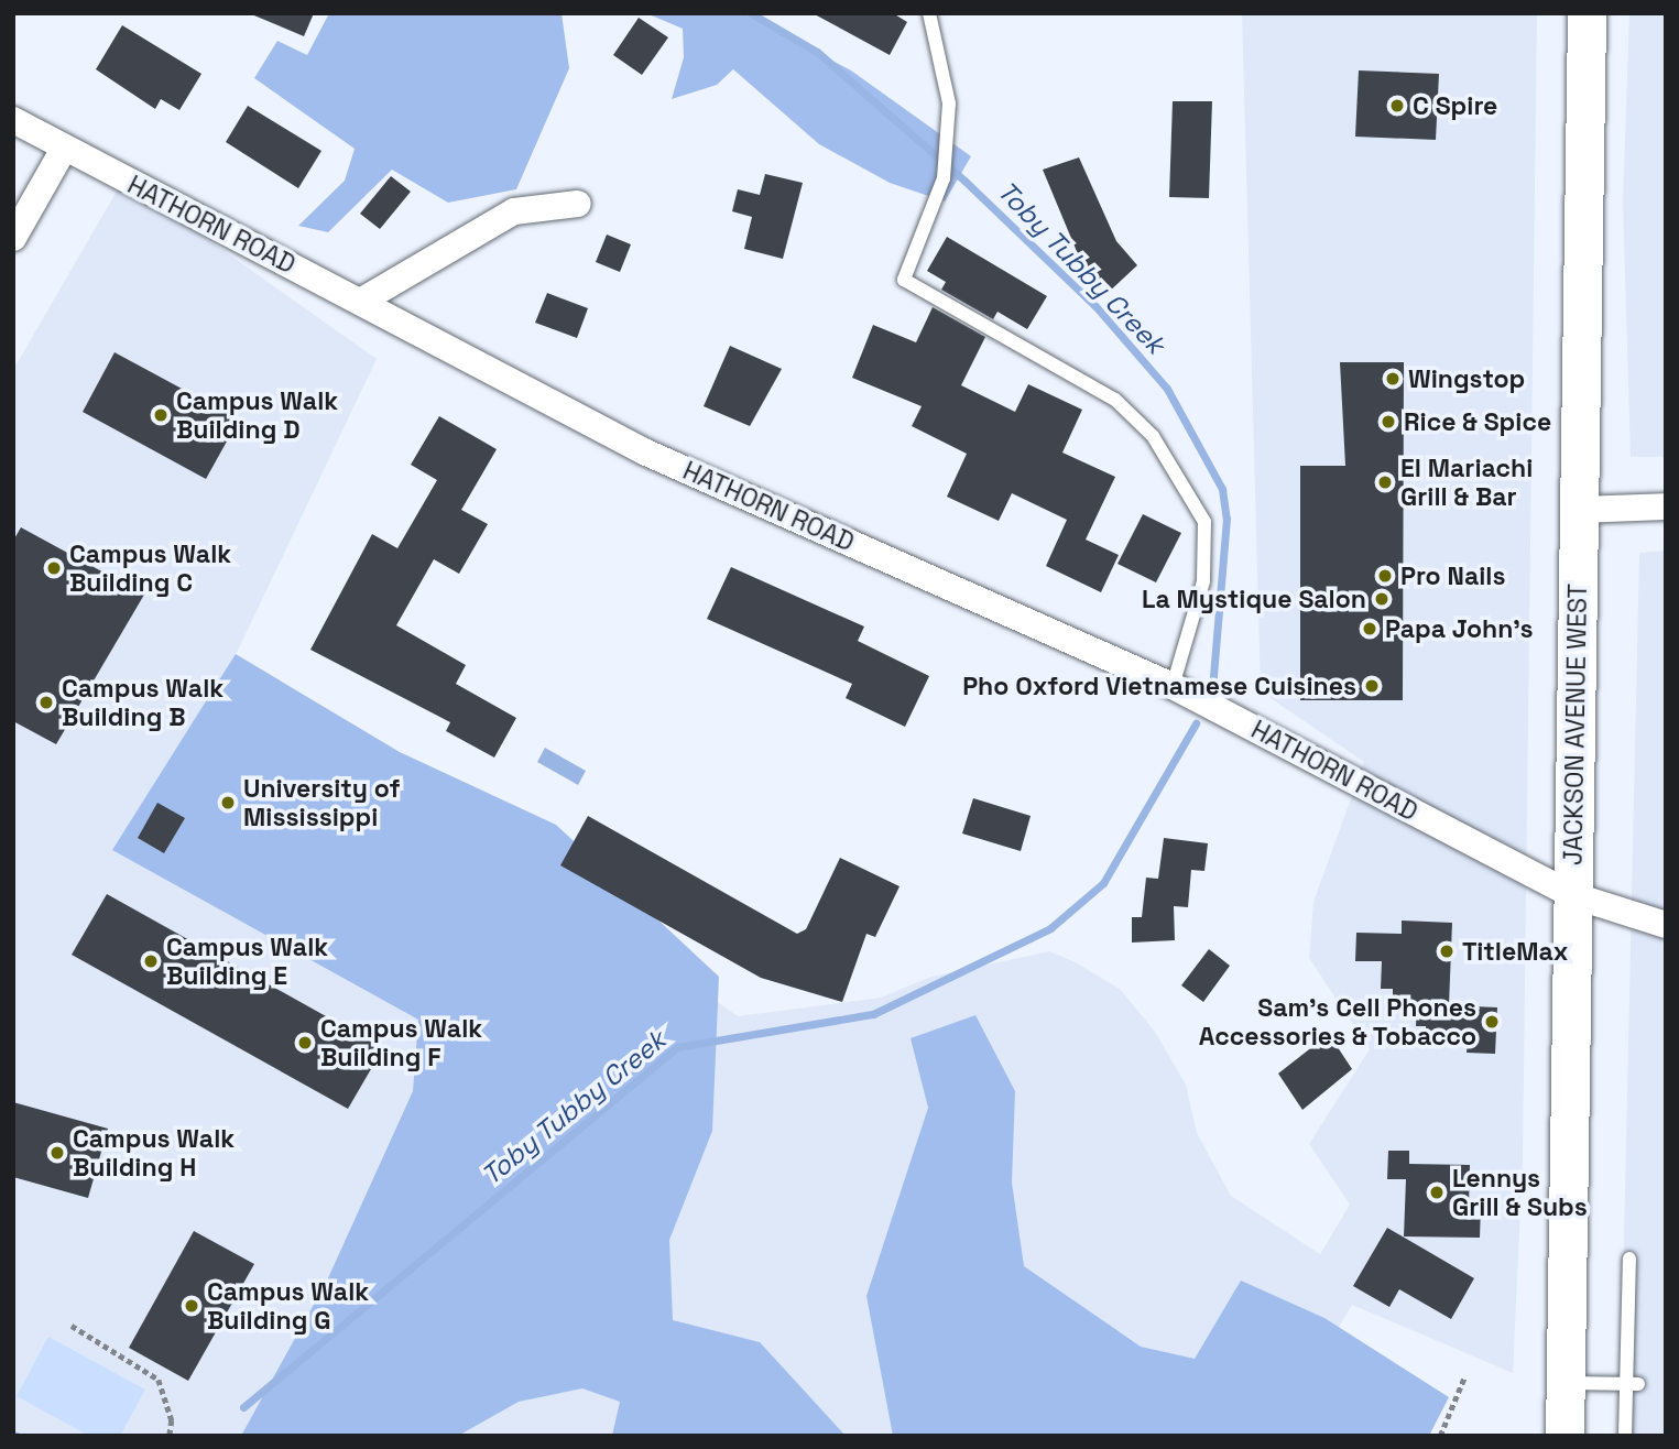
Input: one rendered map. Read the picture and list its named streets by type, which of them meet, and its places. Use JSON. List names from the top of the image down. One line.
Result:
{"streets":{"main road":["JACKSON AVENUE WEST"],"street":["HATHORN ROAD"]},"crossings":[["HATHORN ROAD","JACKSON AVENUE WEST"]],"water":["Toby Tubby Creek"],"places":["C Spire","Wingstop","Campus Walk Building D","Rice & Spice","El Mariachi Grill & Bar","Campus Walk Building C","Pro Nails","La Mystique Salon","Papa John's","Pho Oxford Vietnamese Cuisines","Campus Walk Building B","University of Mississippi","TitleMax","Campus Walk Building E","Sam's Cell Phones Accessories & Tobacco","Campus Walk Building F","Campus Walk Building H","Lennys Grill & Subs","Campus Walk Building G"]}
